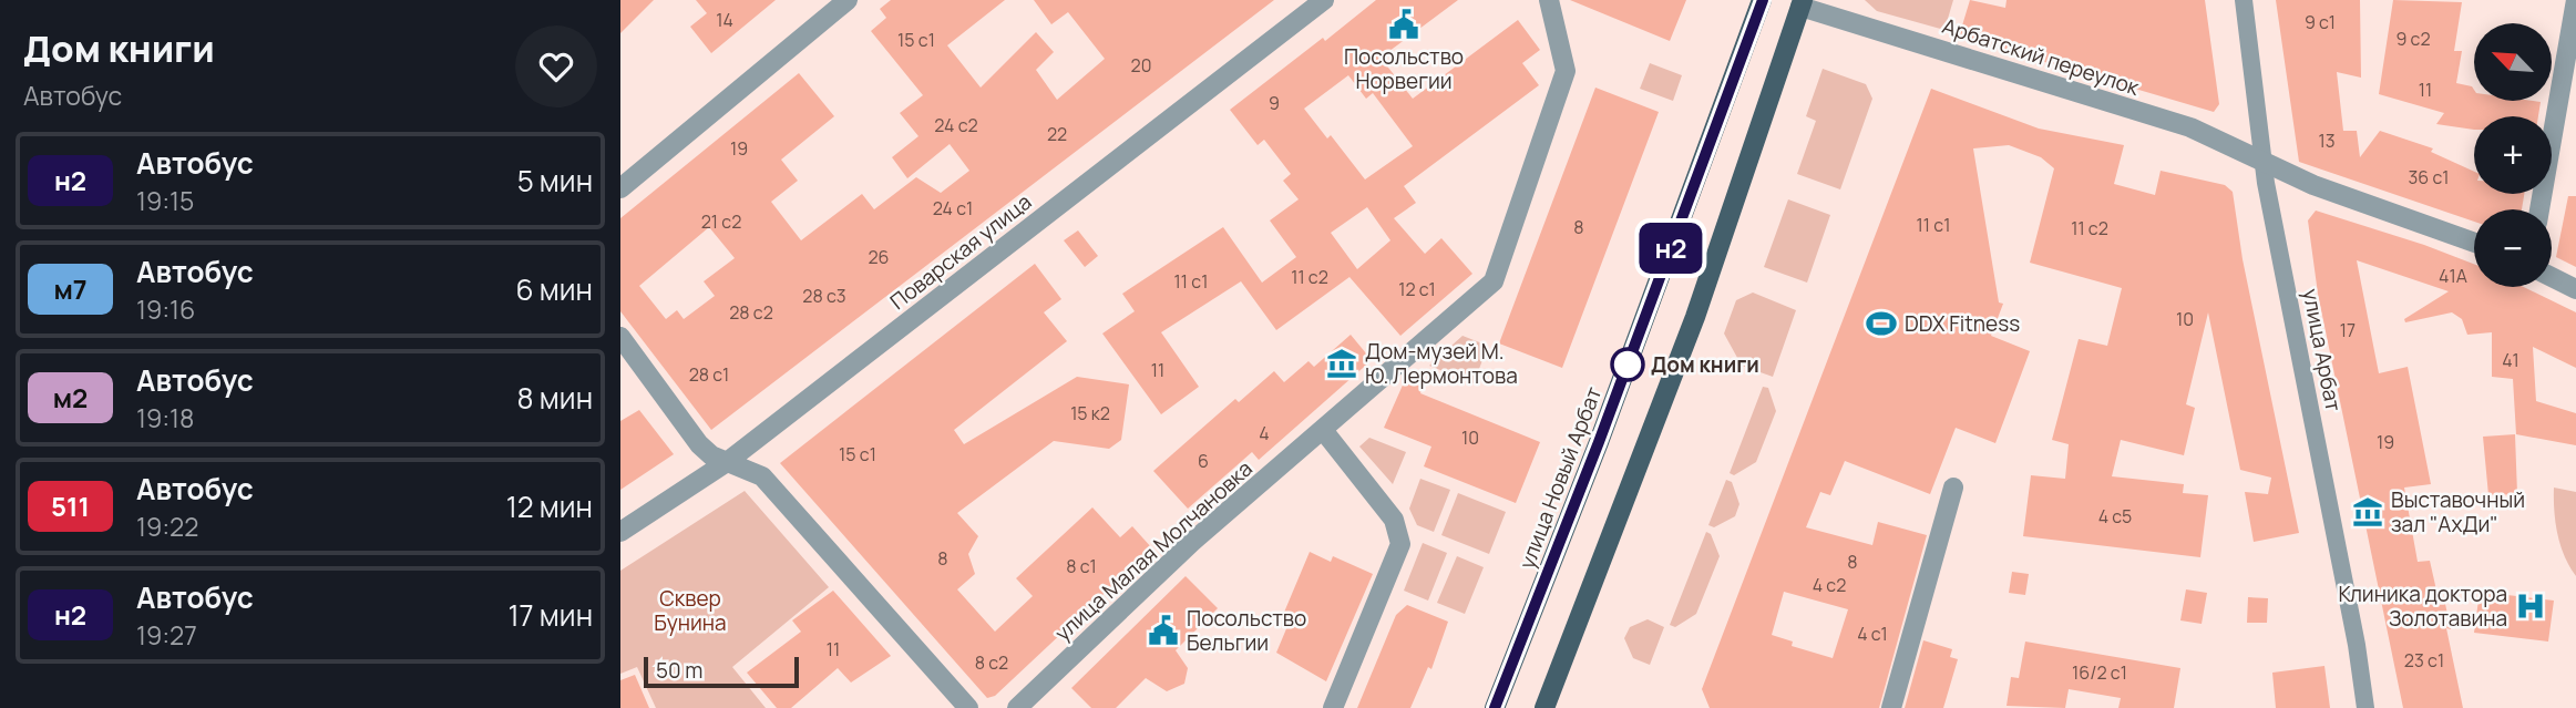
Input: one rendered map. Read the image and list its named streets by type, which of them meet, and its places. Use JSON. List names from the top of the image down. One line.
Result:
{"streets":{"main road":["улица Новый Арбат"],"street":["Арбатский переулок","Поварская улица","улица Арбат","улица Малая Молчановка"]},"crossings":[["Арбатский переулок","улица Арбат"]],"parks":["Сквер Бунина"],"places":{"public building":["Посольство Норвегии","Посольство Бельгии"],"sports":["DDX Fitness"],"museum":["Дом-музей М. Ю. Лермонтова","Выставочный зал \"АхДи\""],"other":["Дом книги"],"hospital":["Клиника доктора Золотавина"]},"lines":["bus line н2"],"house_numbers":["14","9 с1","9 c2","15 с1","20","11","9","24 с2","22","13","19","36 с1","24 с1","21 с2","11 с1","8","11 с2","26","41А","11 с2","11 с1","12 с1","28 с3","28 с2","10","17","41","11","28 с1","15 к2","4","10","19","15 с1","6","4 с5","8","8","8 с1","4 с2","4 с1","11","23 с1","8 с2","16/2 с1"],"scale_bar":"50 m","north":"top left","page":{"heading":["Дом книги","Автобус"],"on_map":"н2","map_buttons":["+","−"],"list":[{"mark":"н2","name":"Автобус","note":"19:15","value":"5 мин"},{"mark":"м7","name":"Автобус","note":"19:16","value":"6 мин"},{"mark":"м2","name":"Автобус","note":"19:18","value":"8 мин"},{"mark":"511","name":"Автобус","note":"19:22","value":"12 мин"},{"mark":"н2","name":"Автобус","note":"19:27","value":"17 мин"}],"scale":"50 m"}}
